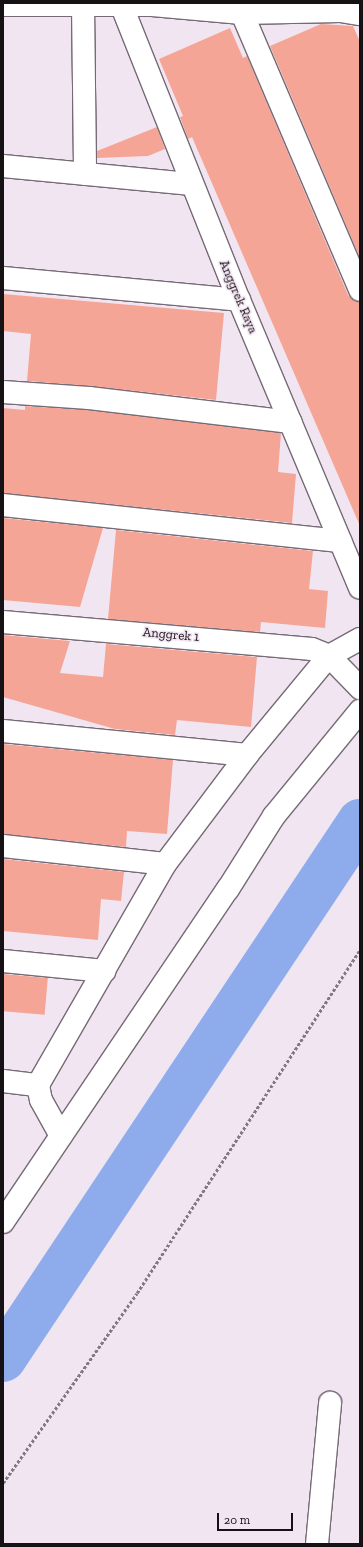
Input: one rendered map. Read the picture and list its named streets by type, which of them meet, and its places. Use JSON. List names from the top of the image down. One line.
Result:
{"streets":{"street":["Anggrek Raya","Anggrek 1"]},"scale_bar":"20 m"}
